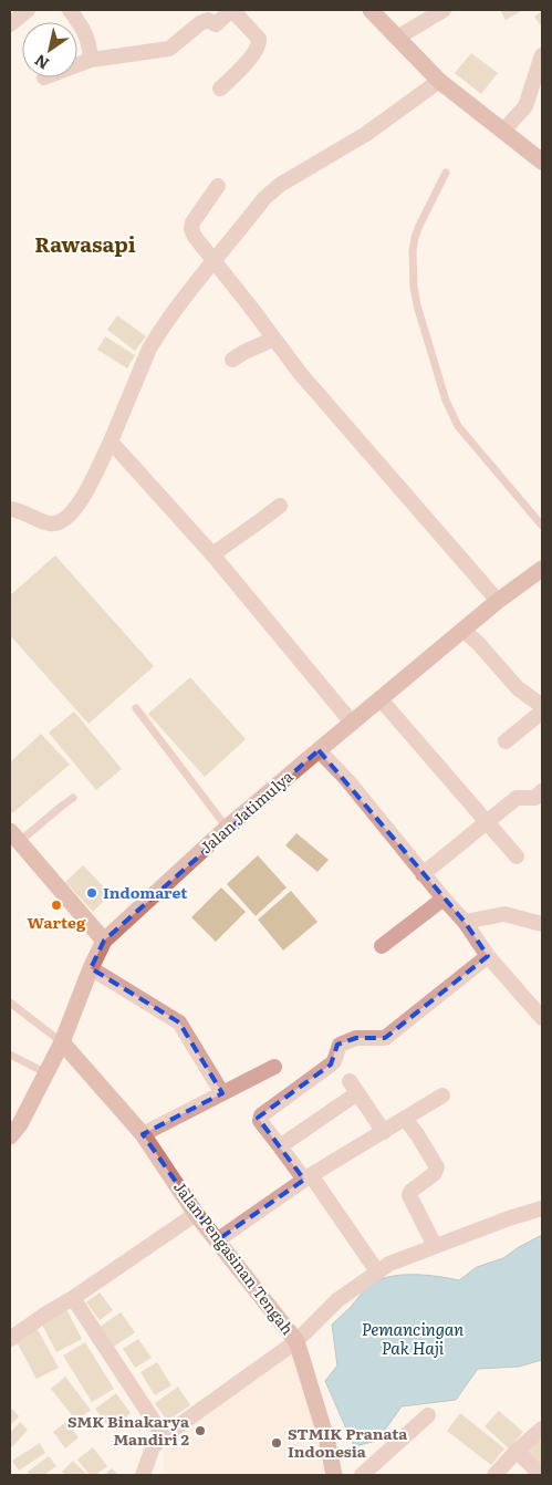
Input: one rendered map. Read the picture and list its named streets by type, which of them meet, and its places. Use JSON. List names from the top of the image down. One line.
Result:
{"streets":{"main road":["Jalan Jatimulya","Jalan Pengasinan Tengah"]},"crossings":[["Jalan Jatimulya","Jalan Pengasinan Tengah"]],"districts":["Rawasapi"],"water":["Pemancingan Pak Haji"],"places":["Indomaret","Warteg","SMK Binakarya Mandiri 2","STMIK Pranata Indonesia"],"north":"bottom left"}
